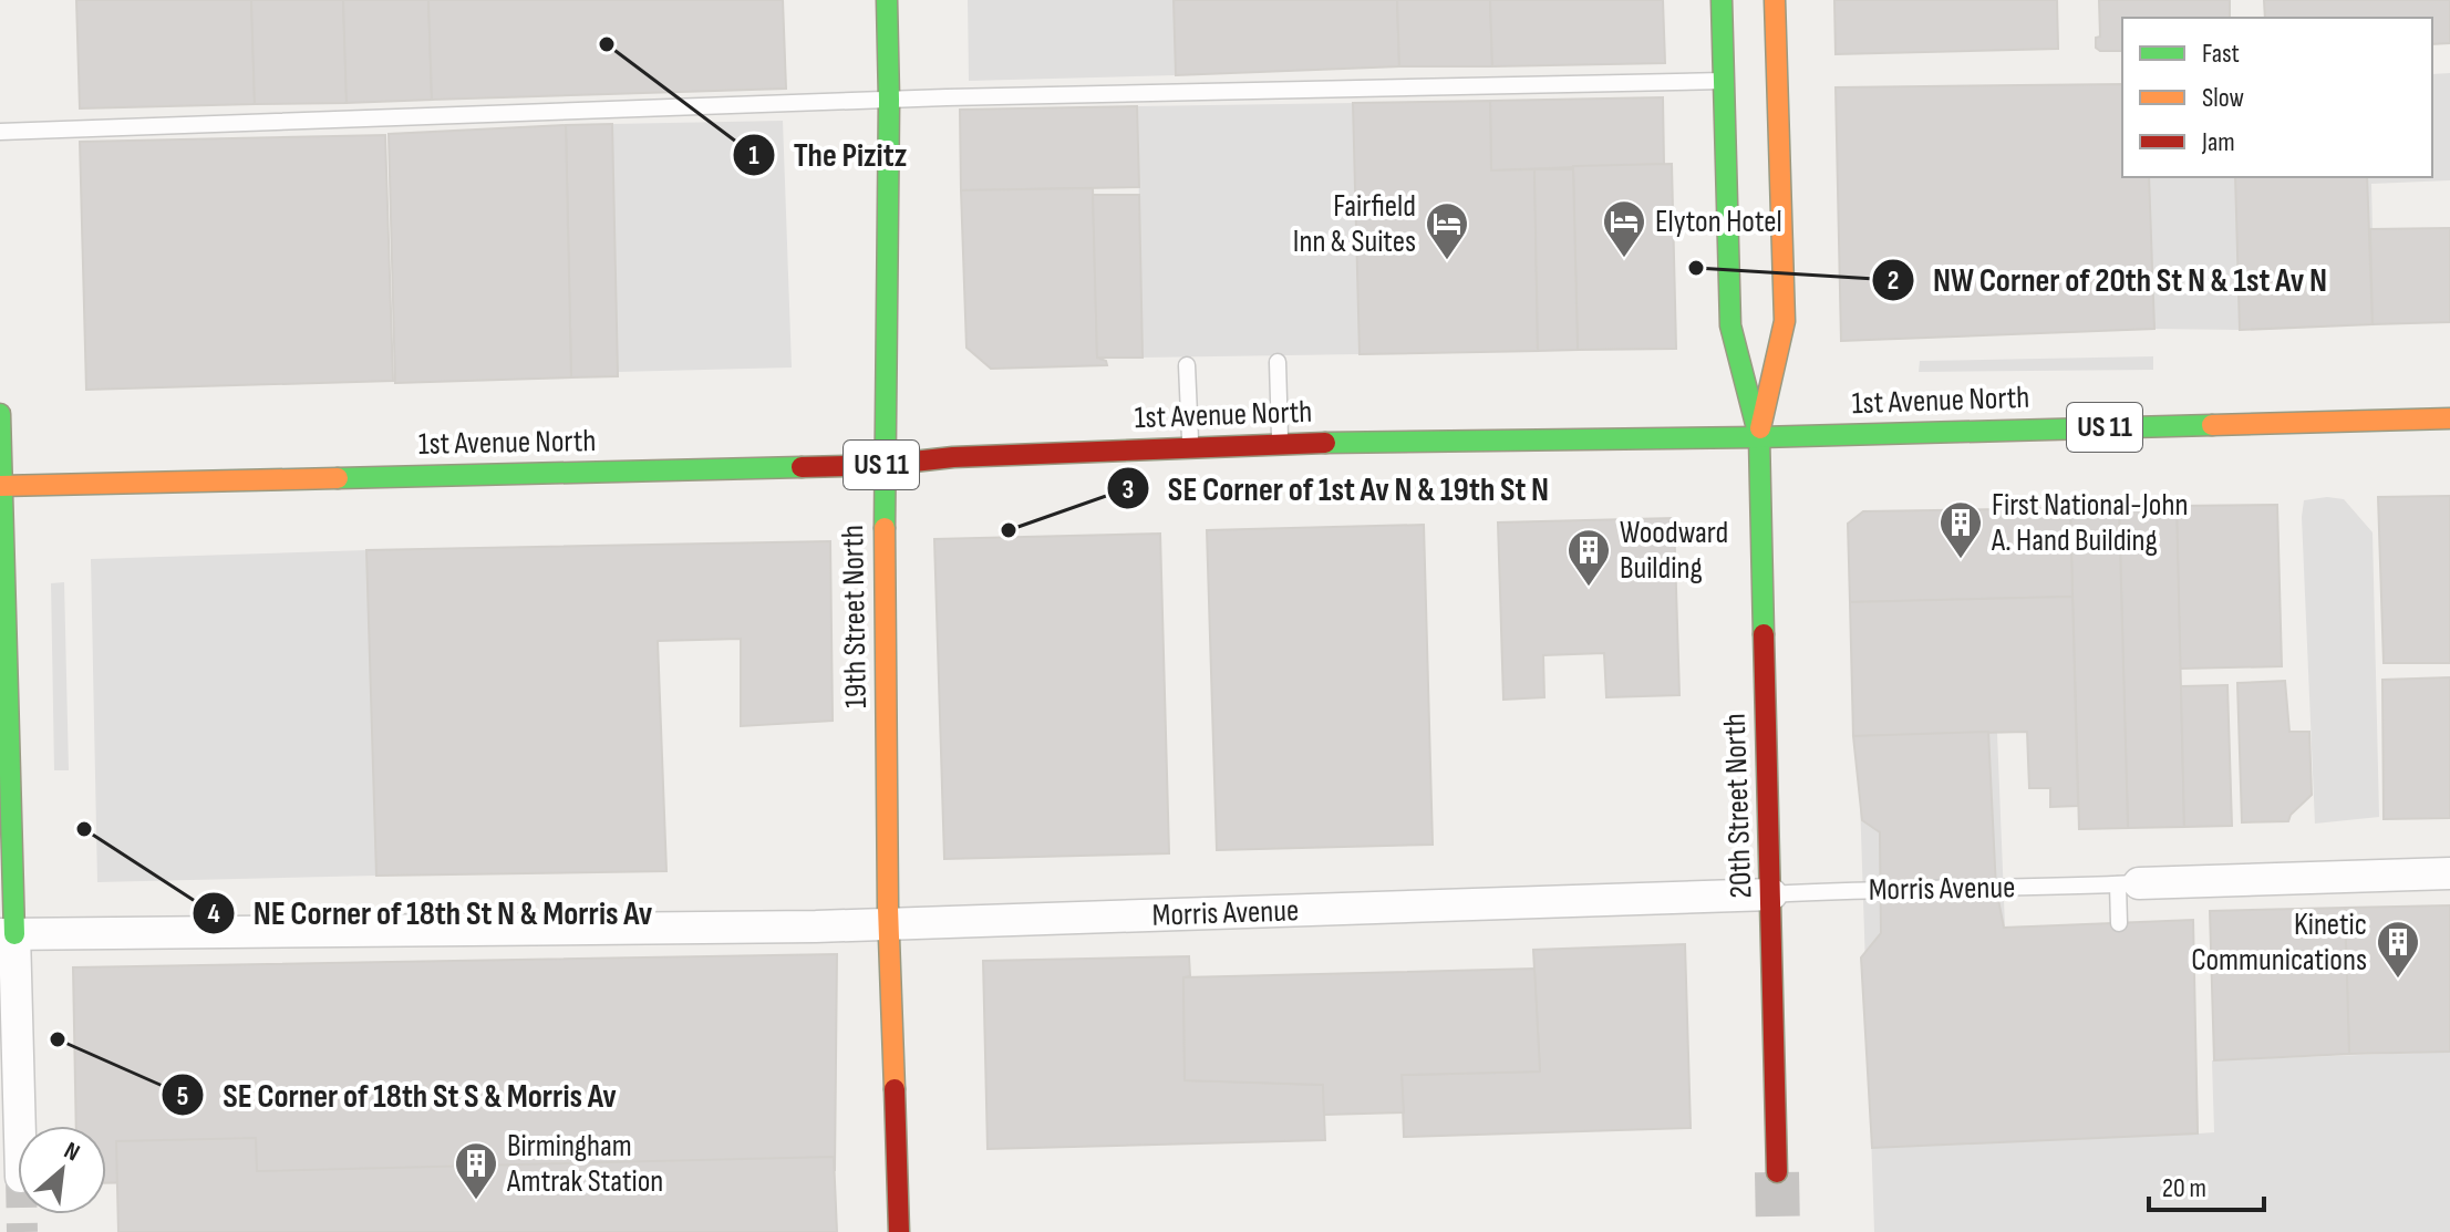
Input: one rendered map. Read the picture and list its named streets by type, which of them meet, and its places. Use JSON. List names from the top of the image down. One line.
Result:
{"streets":{"main road":["1st Avenue North","US 11","19th Street North","20th Street North"],"street":["Morris Avenue"]},"crossings":[["1st Avenue North","19th Street North"],["1st Avenue North","20th Street North"],["19th Street North","Morris Avenue"],["20th Street North","Morris Avenue"]],"places":{"other":["The Pizitz","NW Corner of 20th St N & 1st Av N","SE Corner of 1st Av N & 19th St N","NE Corner of 18th St N & Morris Av","SE Corner of 18th St S & Morris Av"],"hotel":["Elyton Hotel","Fairfield Inn & Suites"],"building":["First National-John A. Hand Building","Woodward Building","Kinetic Communications","Birmingham Amtrak Station"]},"legend":["Fast","Slow","Jam"],"scale_bar":"20 m","north":"top right"}
